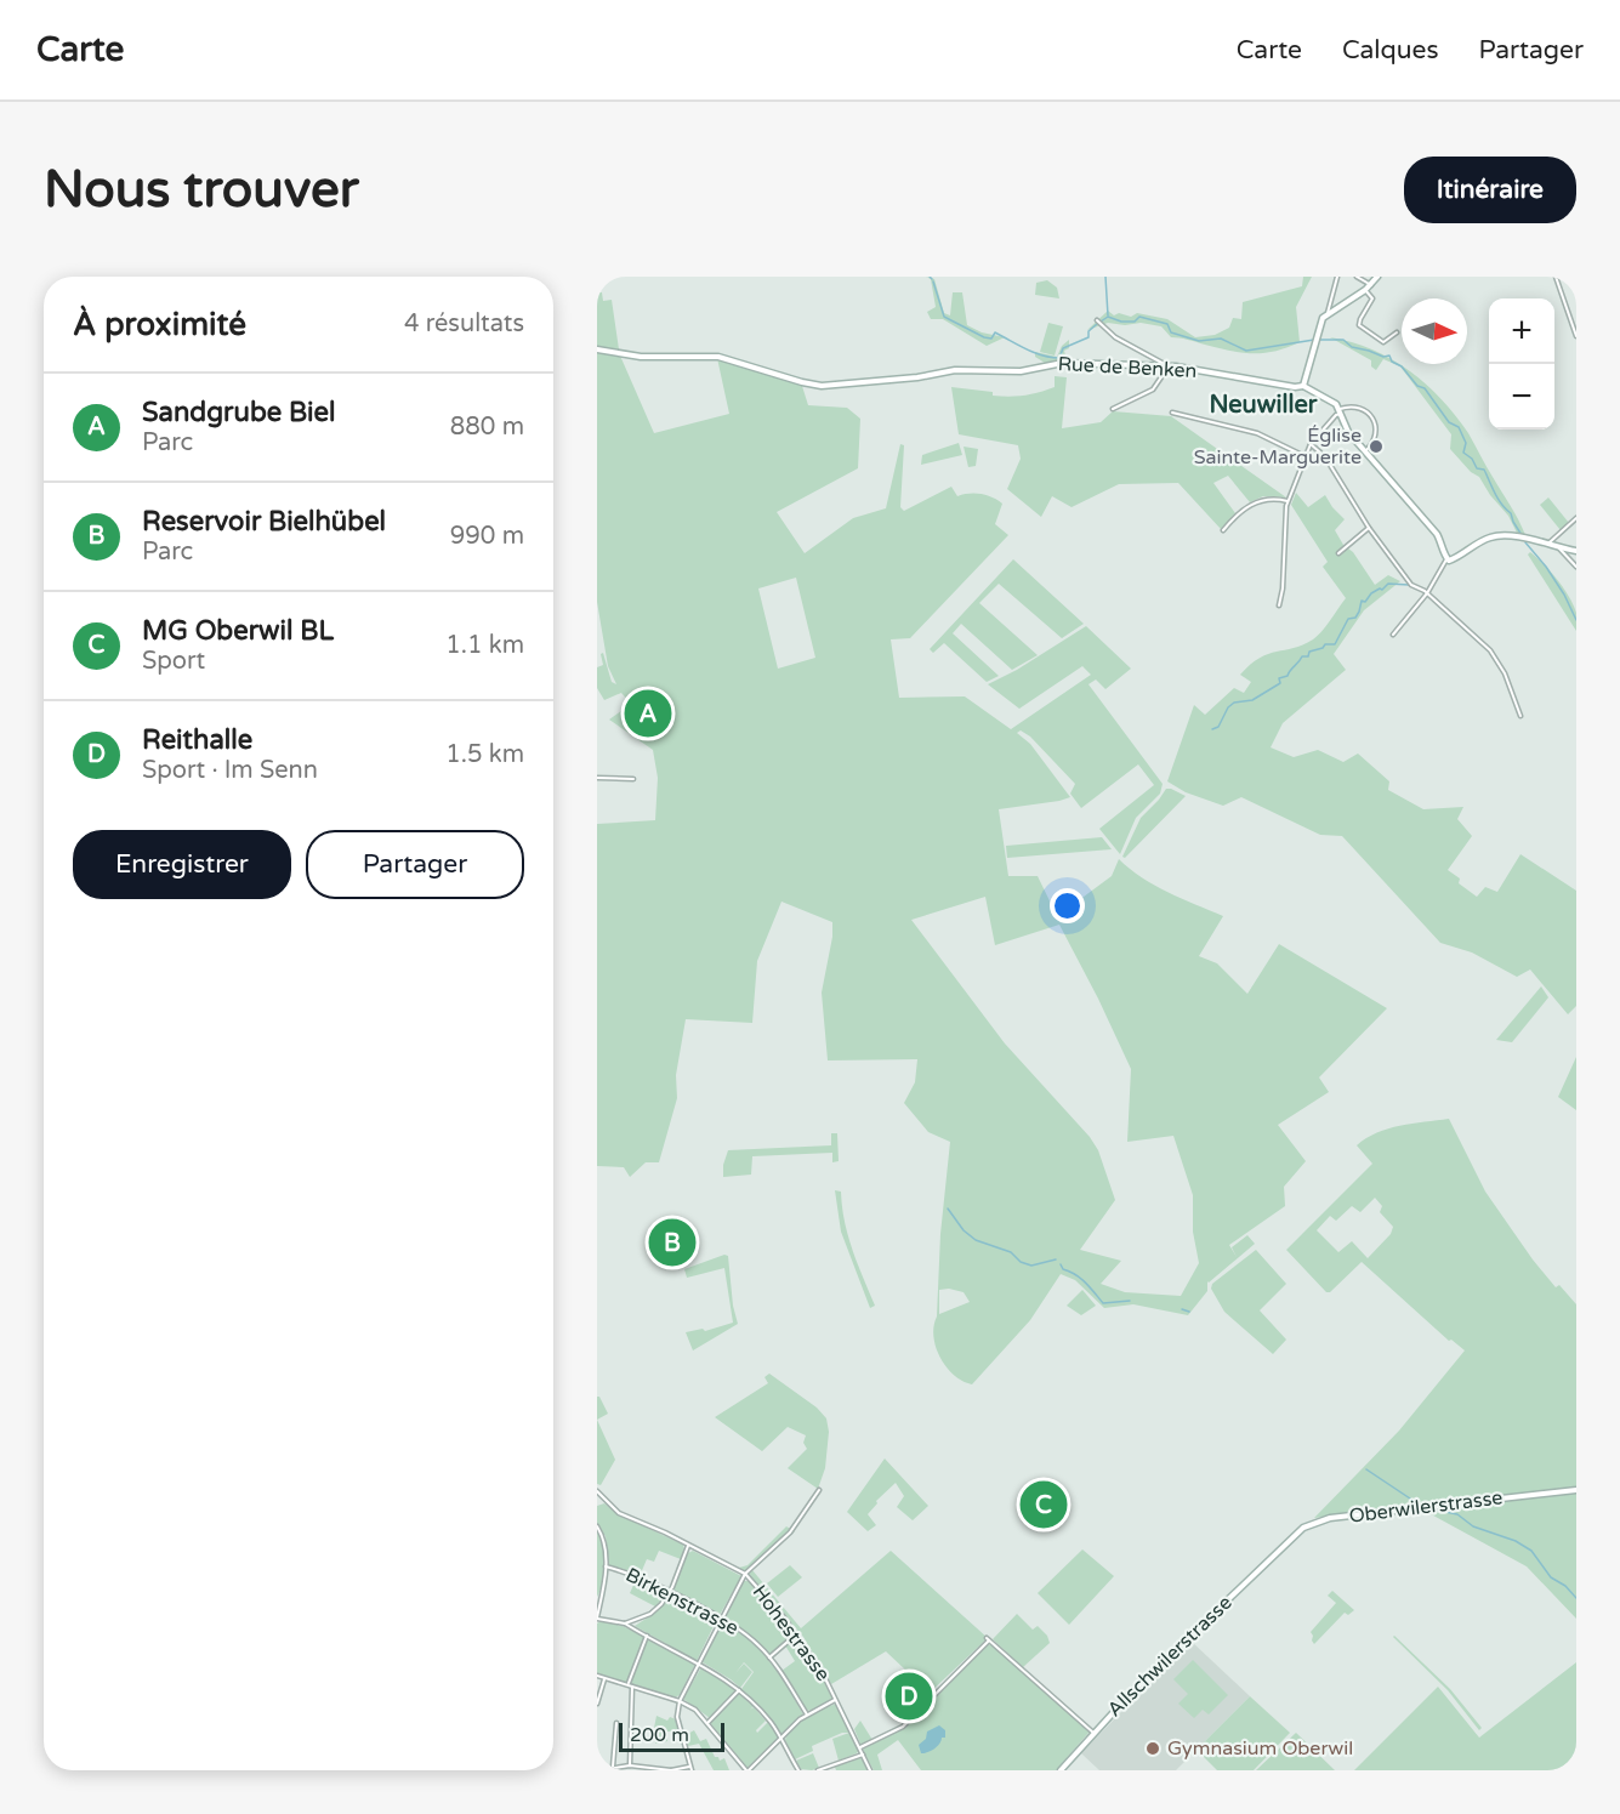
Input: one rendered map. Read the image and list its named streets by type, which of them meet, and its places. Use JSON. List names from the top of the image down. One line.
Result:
{"streets":{"street":["Rue de Benken","Oberwilerstrasse","Birkenstrasse","Hohestrasse","Allschwilerstrasse"]},"crossings":[["Oberwilerstrasse","Allschwilerstrasse"]],"districts":["Neuwiller"],"places":["Église Sainte-Marguerite","Gymnasium Oberwil"],"scale_bar":"200 m","north":"right","page":{"header":"Carte","nav":["Carte","Calques","Partager"],"buttons":["Itinéraire",["Enregistrer","Partager"]],"title":"Nous trouver","heading":["À proximité","4 résultats"],"map_buttons":["+","−"],"list":[{"mark":"A","name":"Sandgrube Biel","note":"Parc","value":"880 m"},{"mark":"B","name":"Reservoir Bielhübel","note":"Parc","value":"990 m"},{"mark":"C","name":"MG Oberwil BL","note":"Sport","value":"1.1 km"},{"mark":"D","name":"Reithalle","note":"Sport · Im Senn","value":"1.5 km"}],"pins":["A","B","C","D"],"scale":"200 m"}}
